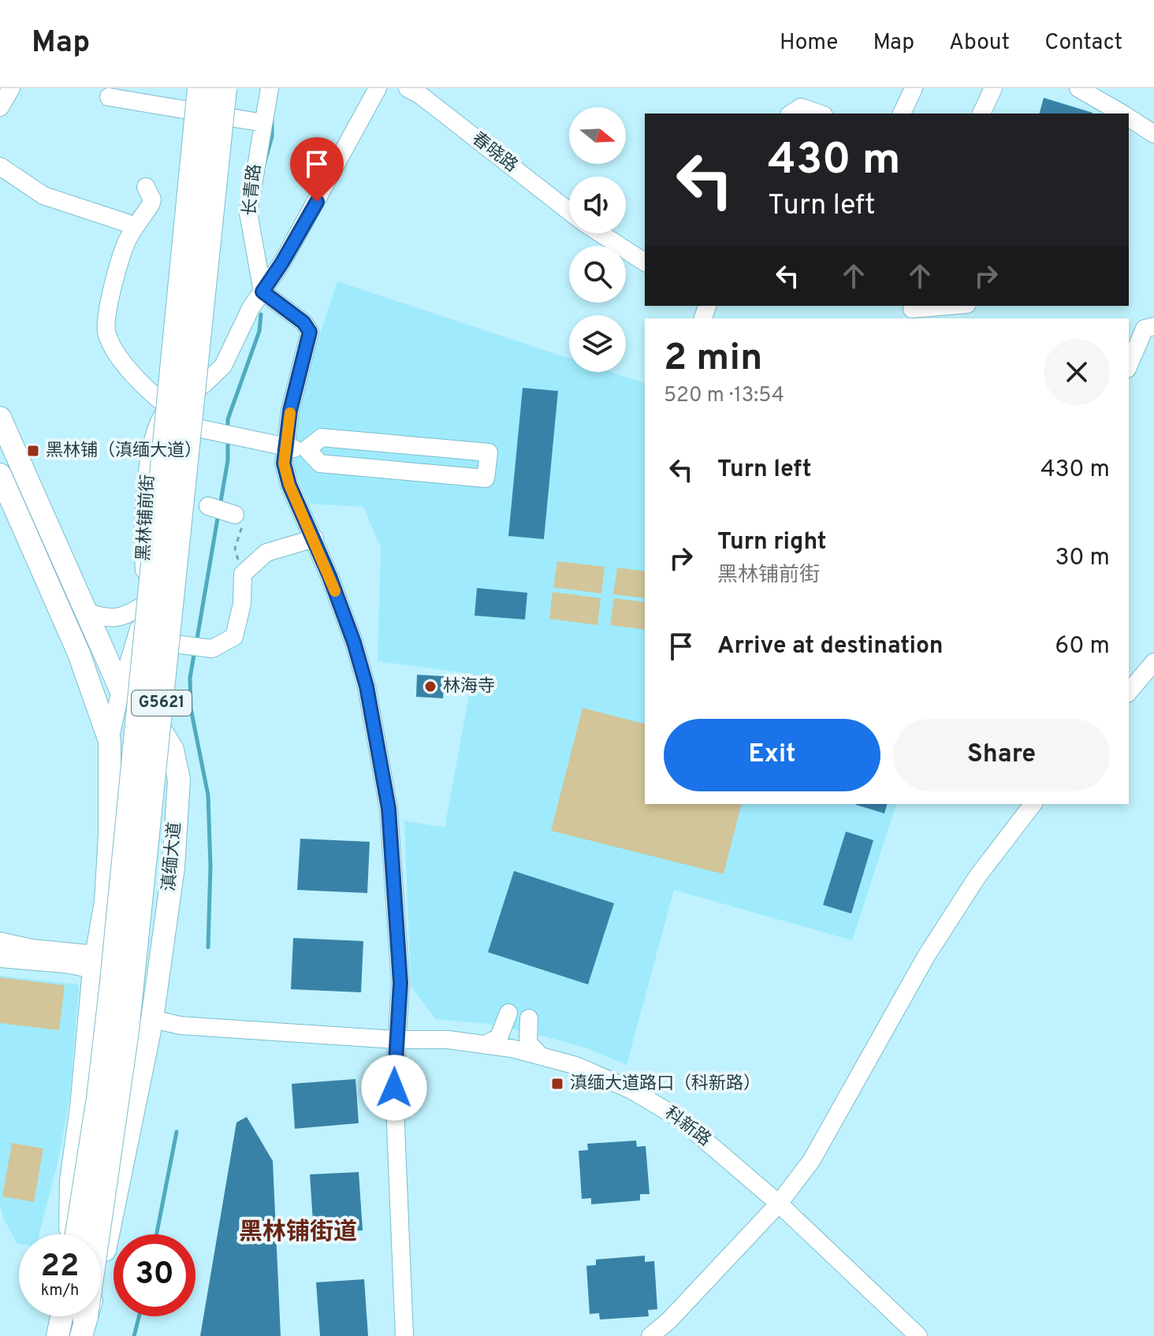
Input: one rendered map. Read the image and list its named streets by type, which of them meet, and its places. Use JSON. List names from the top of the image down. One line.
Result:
{"streets":{"highway":["G5621"],"main road":["滇缅大道"],"street":["春晓路","长青路","黑林铺前街","科新路"]},"crossings":[["G5621","滇缅大道"],["滇缅大道","科新路"]],"districts":["黑林铺街道"],"places":{"transit":["黑林铺（滇缅大道）","滇缅大道路口（科新路）"],"other":["林海寺"]},"north":"right","page":{"header":"Map","nav":["Home","Map","About","Contact"],"turn":["430 m","Turn left"],"heading":["2 min","520 m · 13:54"],"list":[{"name":"Turn left","value":"430 m"},{"name":"Turn right","note":"黑林铺前街","value":"30 m"},{"name":"Arrive at destination","value":"60 m"}],"buttons":["Exit","Share"],"speed":"22 km/h","limit":"30"}}
